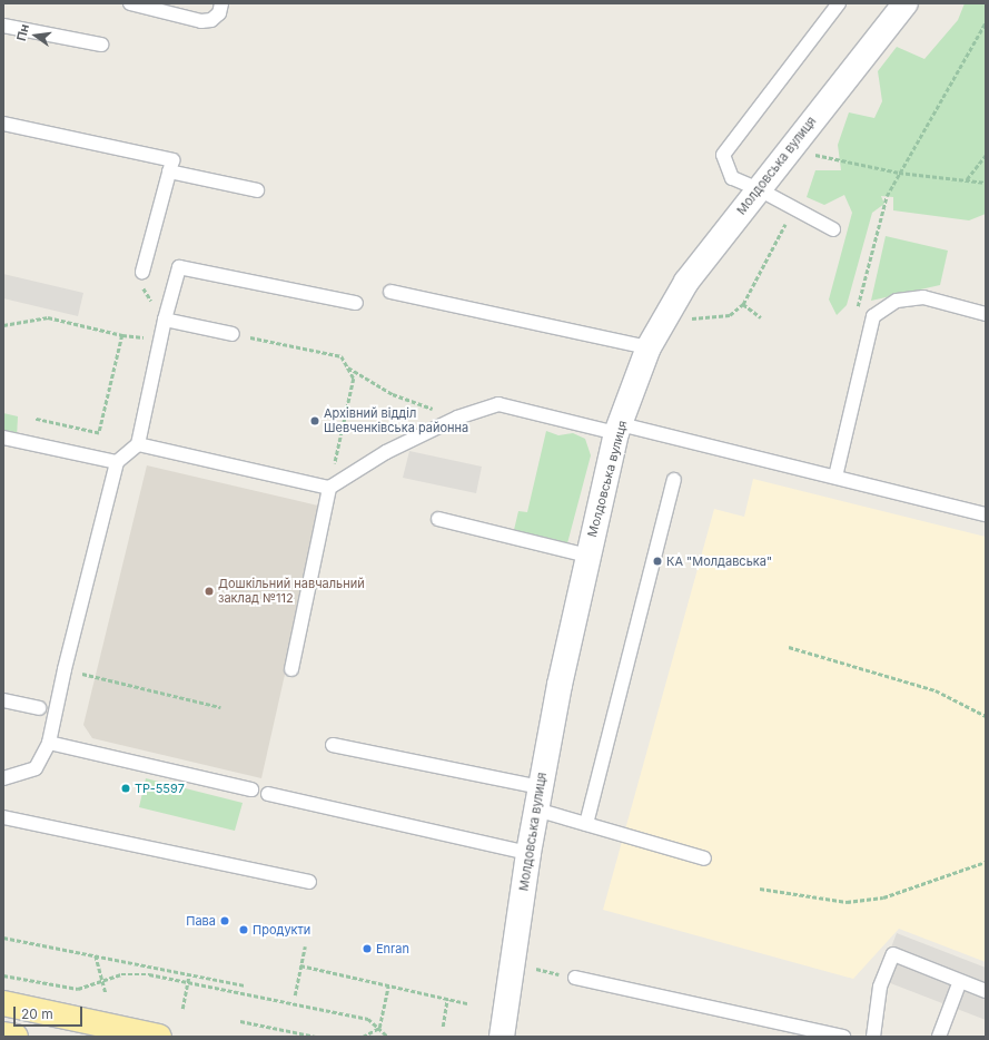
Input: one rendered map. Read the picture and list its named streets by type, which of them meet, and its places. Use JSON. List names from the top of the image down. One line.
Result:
{"streets":{"street":["Молдовська вулиця"]},"places":["Архівний відділ Шевченківська районна","КА \"Молдавська\"","Дошкільний навчальний заклад №112","ТР-5597","Пава","Продукти","Enran"],"scale_bar":"20 m","north":"left"}
